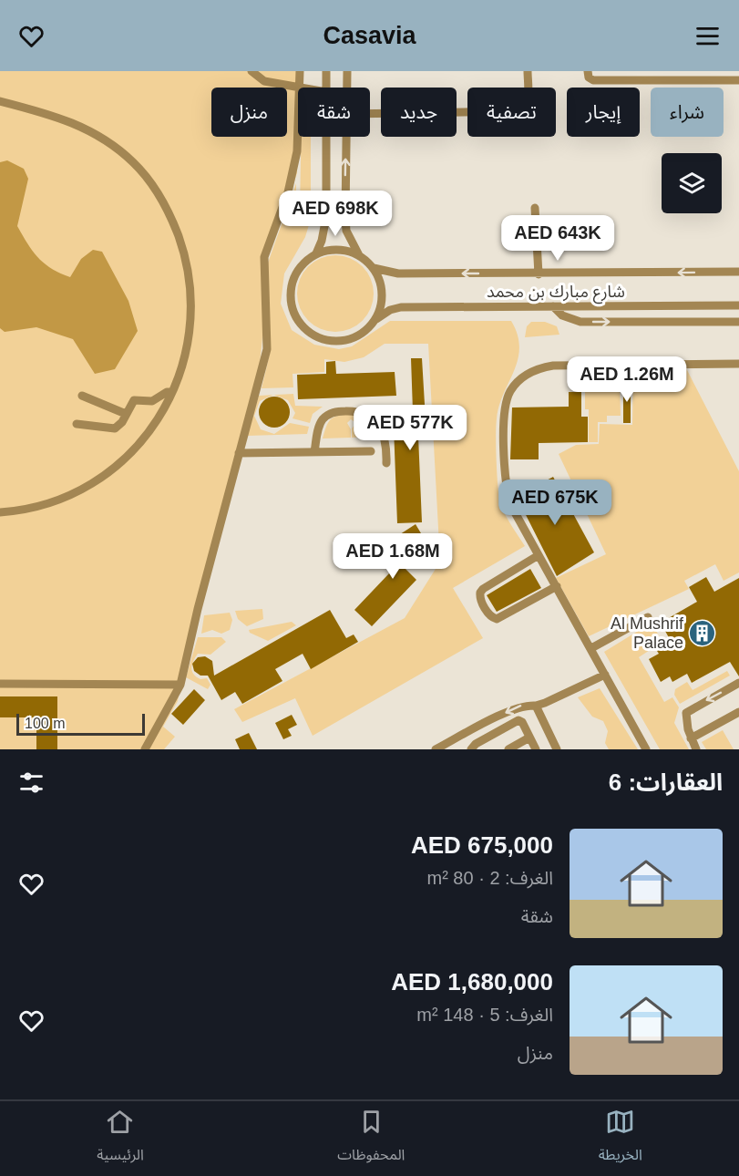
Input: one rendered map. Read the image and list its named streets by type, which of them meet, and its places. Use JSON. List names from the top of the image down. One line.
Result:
{"streets":{"street":["شارع مبارك بن محمد"]},"places":{"building":["Al Mushrif Palace"]},"scale_bar":"100 m","page":{"header":"Casavia","chip":["شراء","إيجار","تصفية","جديد","شقة","منزل"],"price":["AED 698K","AED 643K","AED 1.26M","AED 577K","AED 675K","AED 1.68M"],"scale":"100 m","heading":"العقارات: 6","list":[{"name":"AED 675,000","note":"الغرف: 2 · 80 m² · شقة"},{"name":"AED 1,680,000","note":"الغرف: 5 · 148 m² · منزل"}],"tabs":["الخريطة","المحفوظات","الرئيسية"]}}
